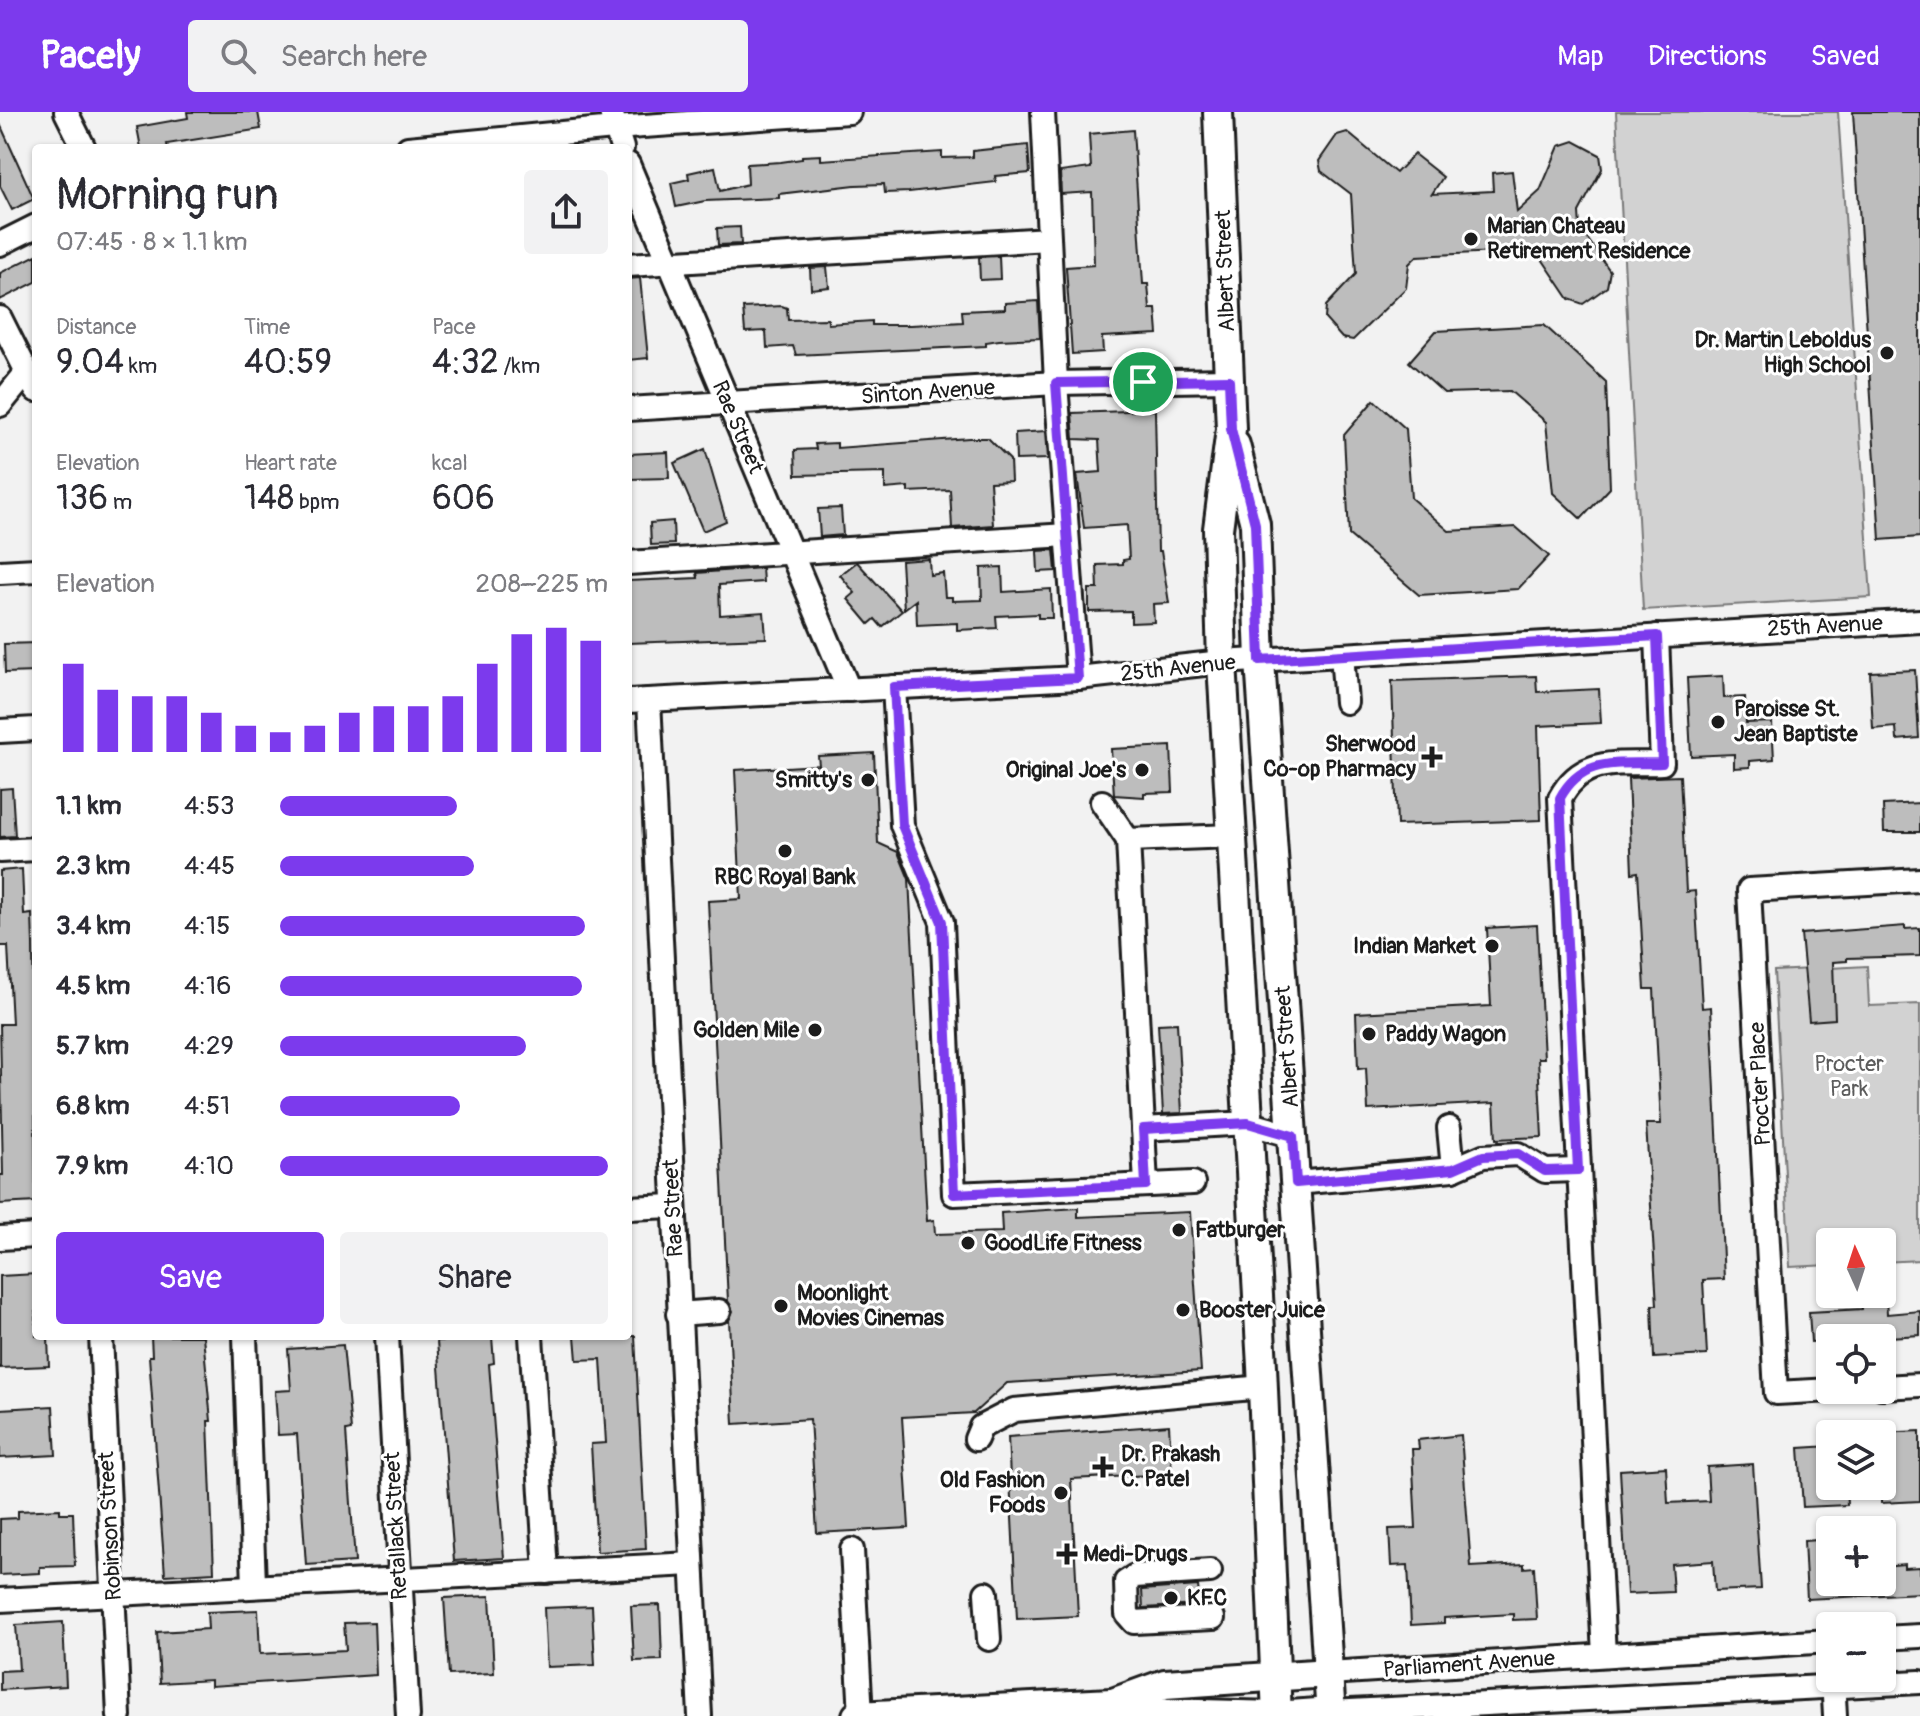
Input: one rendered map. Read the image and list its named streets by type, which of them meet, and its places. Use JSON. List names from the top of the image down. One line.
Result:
{"streets":{"main road":["Albert Street","Parliament Avenue"],"street":["Sinton Avenue","Rae Street","25th Avenue","Procter Place","Robinson Street","Retallack Street"]},"crossings":[["Albert Street","Sinton Avenue"],["Albert Street","25th Avenue"],["Albert Street","Parliament Avenue"],["Sinton Avenue","Rae Street"],["Rae Street","25th Avenue"]],"parks":["Procter Park"],"places":{"other":["Marian Chateau Retirement Residence","Dr. Martin Leboldus High School","Paroisse St. Jean Baptiste","Original Joe's","Smitty's","RBC Royal Bank","Indian Market","Golden Mile","Paddy Wagon","Fatburger","GoodLife Fitness","Moonlight Movies Cinemas","Booster Juice","Old Fashion Foods","KFC"],"health":["Sherwood Co-op Pharmacy","Dr. Prakash C. Patel","Medi-Drugs"]},"north":"top","page":{"header":"Pacely","search":"Search here","nav":["Map","Directions","Saved"],"heading":["Morning run","07:45 · 8 × 1.1 km"],"stats":[["Distance","9.04 km"],["Time","40:59"],["Pace","4:32 /km"],["Elevation","136 m"],["Heart rate","148 bpm"],["kcal","606"]],"chart":["Elevation","208–225 m"],"list":[{"name":"1.1 km","note":"4:53"},{"name":"2.3 km","note":"4:45"},{"name":"3.4 km","note":"4:15"},{"name":"4.5 km","note":"4:16"},{"name":"5.7 km","note":"4:29"},{"name":"6.8 km","note":"4:51"},{"name":"7.9 km","note":"4:10"}],"buttons":["Save","Share"],"map_buttons":["+","−"]}}
